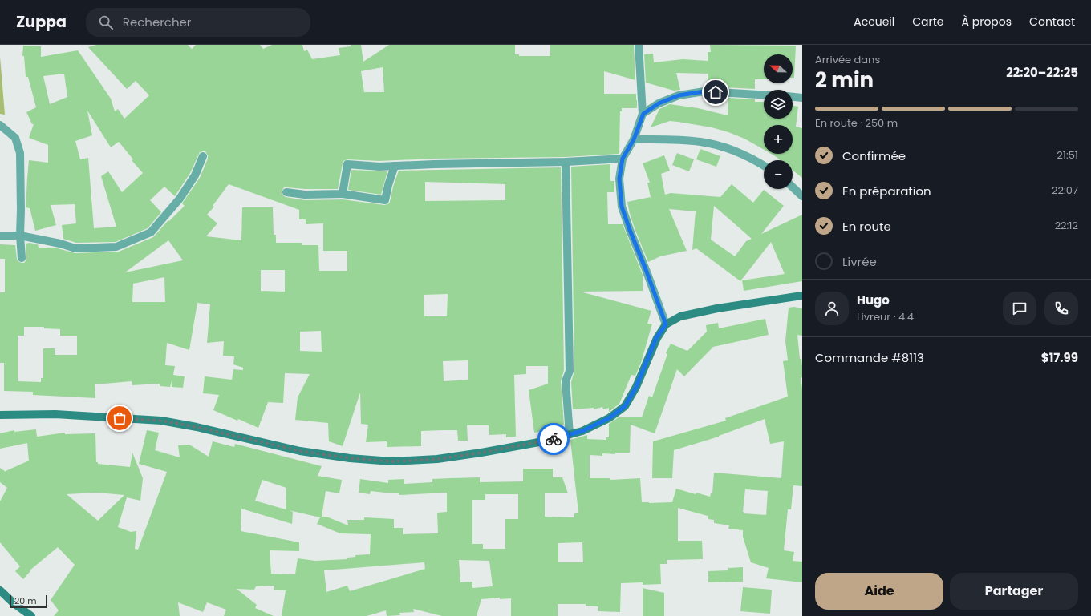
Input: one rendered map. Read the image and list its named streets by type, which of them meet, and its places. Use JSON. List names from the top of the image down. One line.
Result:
{"scale_bar":"20 m","north":"left","page":{"header":"Zuppa","search":"Rechercher","nav":["Accueil","Carte","À propos","Contact"],"heading":["2 min","Arrivée dans","22:20–22:25"],"panel":["Hugo","Livreur · 4.4","Commande #8113","$17.99"],"map_buttons":["+","−"],"bar":"En route · 250 m","list":[["Confirmée","21:51"],["En préparation","22:07"],["En route","22:12"],"Livrée"],"buttons":["Aide","Partager"],"scale":"20 m"}}
